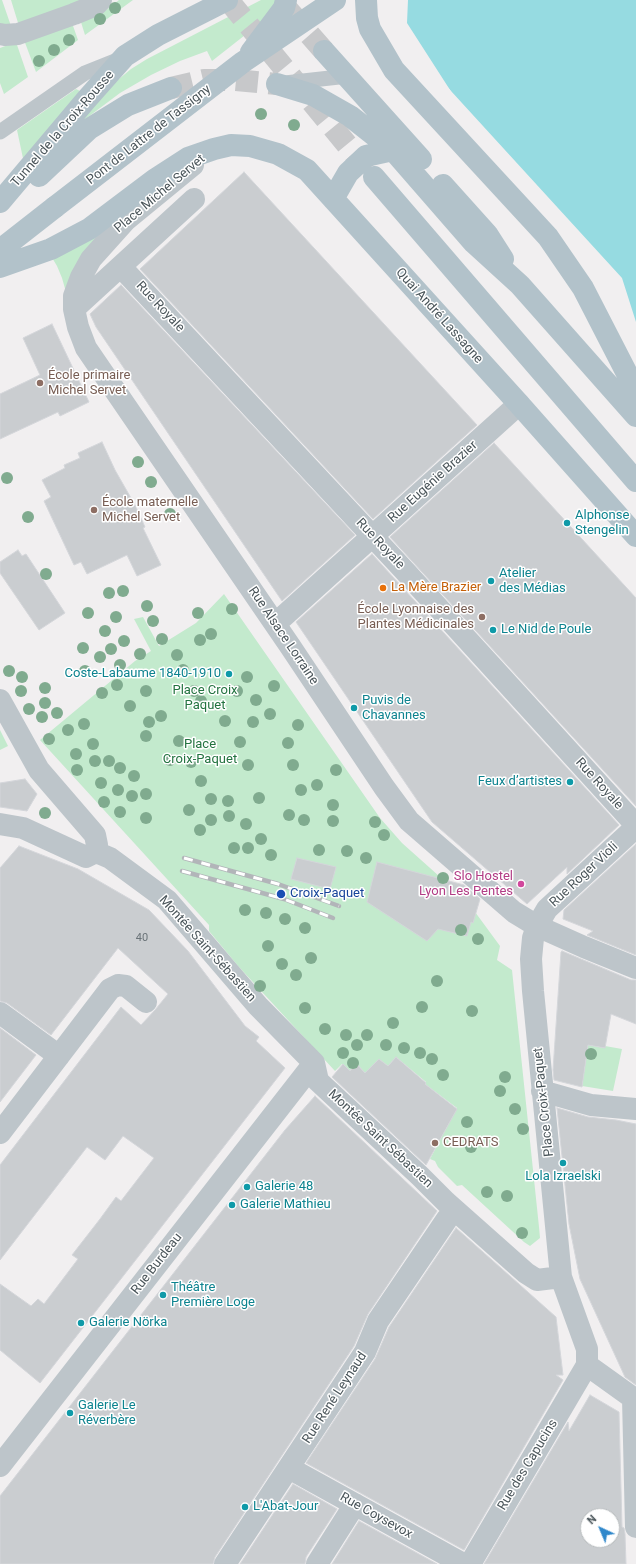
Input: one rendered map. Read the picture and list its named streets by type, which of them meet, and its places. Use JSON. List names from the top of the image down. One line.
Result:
{"streets":{"main road":["Tunnel de la Croix-Rousse","Pont de Lattre de Tassigny","Quai André Lassagne"],"street":["Place Michel Servet","Rue Royale","Rue Eugénie Brazier","Rue Alsace Lorraine","Rue Roger Violi","Montée Saint-Sébastien","Place Croix-Paquet","Montée Saint Sébastien","Rue Burdeau","Rue René Leynaud","Rue des Capucins","Rue Coysevox"]},"crossings":[["Place Michel Servet","Quai André Lassagne"],["Place Michel Servet","Rue Alsace Lorraine"],["Rue Royale","Rue Eugénie Brazier"],["Rue Royale","Rue Roger Violi"],["Quai André Lassagne","Rue Eugénie Brazier"],["Rue Eugénie Brazier","Rue Alsace Lorraine"],["Rue Alsace Lorraine","Rue Roger Violi"],["Rue Alsace Lorraine","Place Croix-Paquet"],["Rue Roger Violi","Place Croix-Paquet"],["Montée Saint-Sébastien","Montée Saint Sébastien"],["Montée Saint-Sébastien","Rue Burdeau"],["Place Croix-Paquet","Rue des Capucins"],["Montée Saint Sébastien","Rue Burdeau"],["Montée Saint Sébastien","Rue René Leynaud"],["Rue René Leynaud","Rue Coysevox"]],"parks":["Place Croix Paquet","Place Croix-Paquet"],"places":["École primaire Michel Servet","École maternelle Michel Servet","Alphonse Stengelin","Atelier des Médias","La Mère Brazier","École Lyonnaise des Plantes Médicinales","Le Nid de Poule","Coste-Labaume 1840-1910","Puvis de Chavannes","Feux d’artistes","Slo Hostel Lyon Les Pentes","Croix-Paquet","CEDRATS","Lola Izraelski","Galerie 48","Galerie Mathieu","Théâtre Première Loge","Galerie Nörka","Galerie Le Réverbère","L'Abat-Jour"],"house_numbers":["40"],"north":"top left"}
